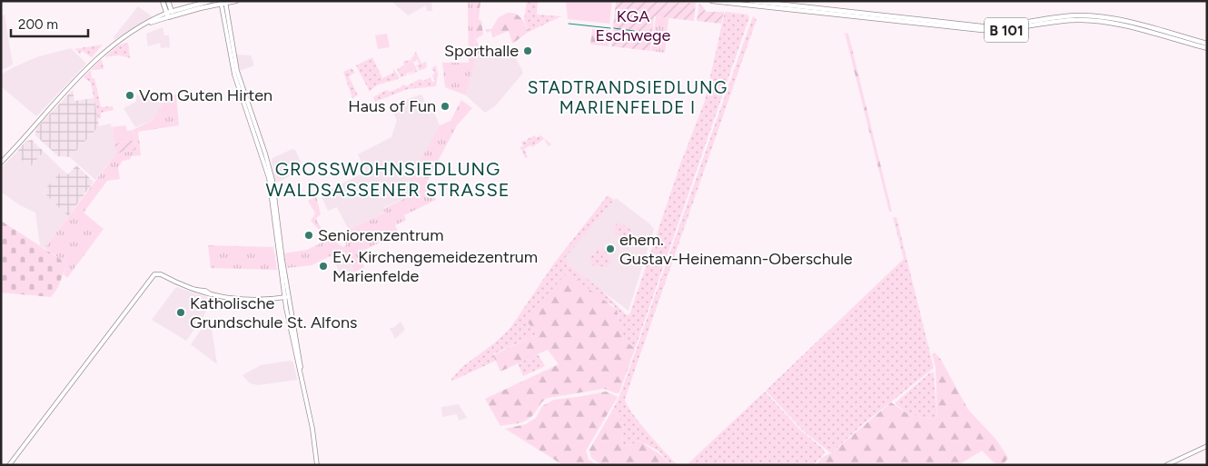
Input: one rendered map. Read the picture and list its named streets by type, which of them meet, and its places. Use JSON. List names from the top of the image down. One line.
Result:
{"streets":{"main road":["B 101"]},"districts":["STADTRANDSIEDLUNG MARIENFELDE I","GROSSWOHNSIEDLUNG WALDSASSENER STRASSE"],"parks":["KGA Eschwege"],"places":["Sporthalle","Vom Guten Hirten","Haus of Fun","Seniorenzentrum","ehem. Gustav-Heinemann-Oberschule","Ev. Kirchengemeidezentrum Marienfelde","Katholische Grundschule St. Alfons"],"scale_bar":"200 m"}
